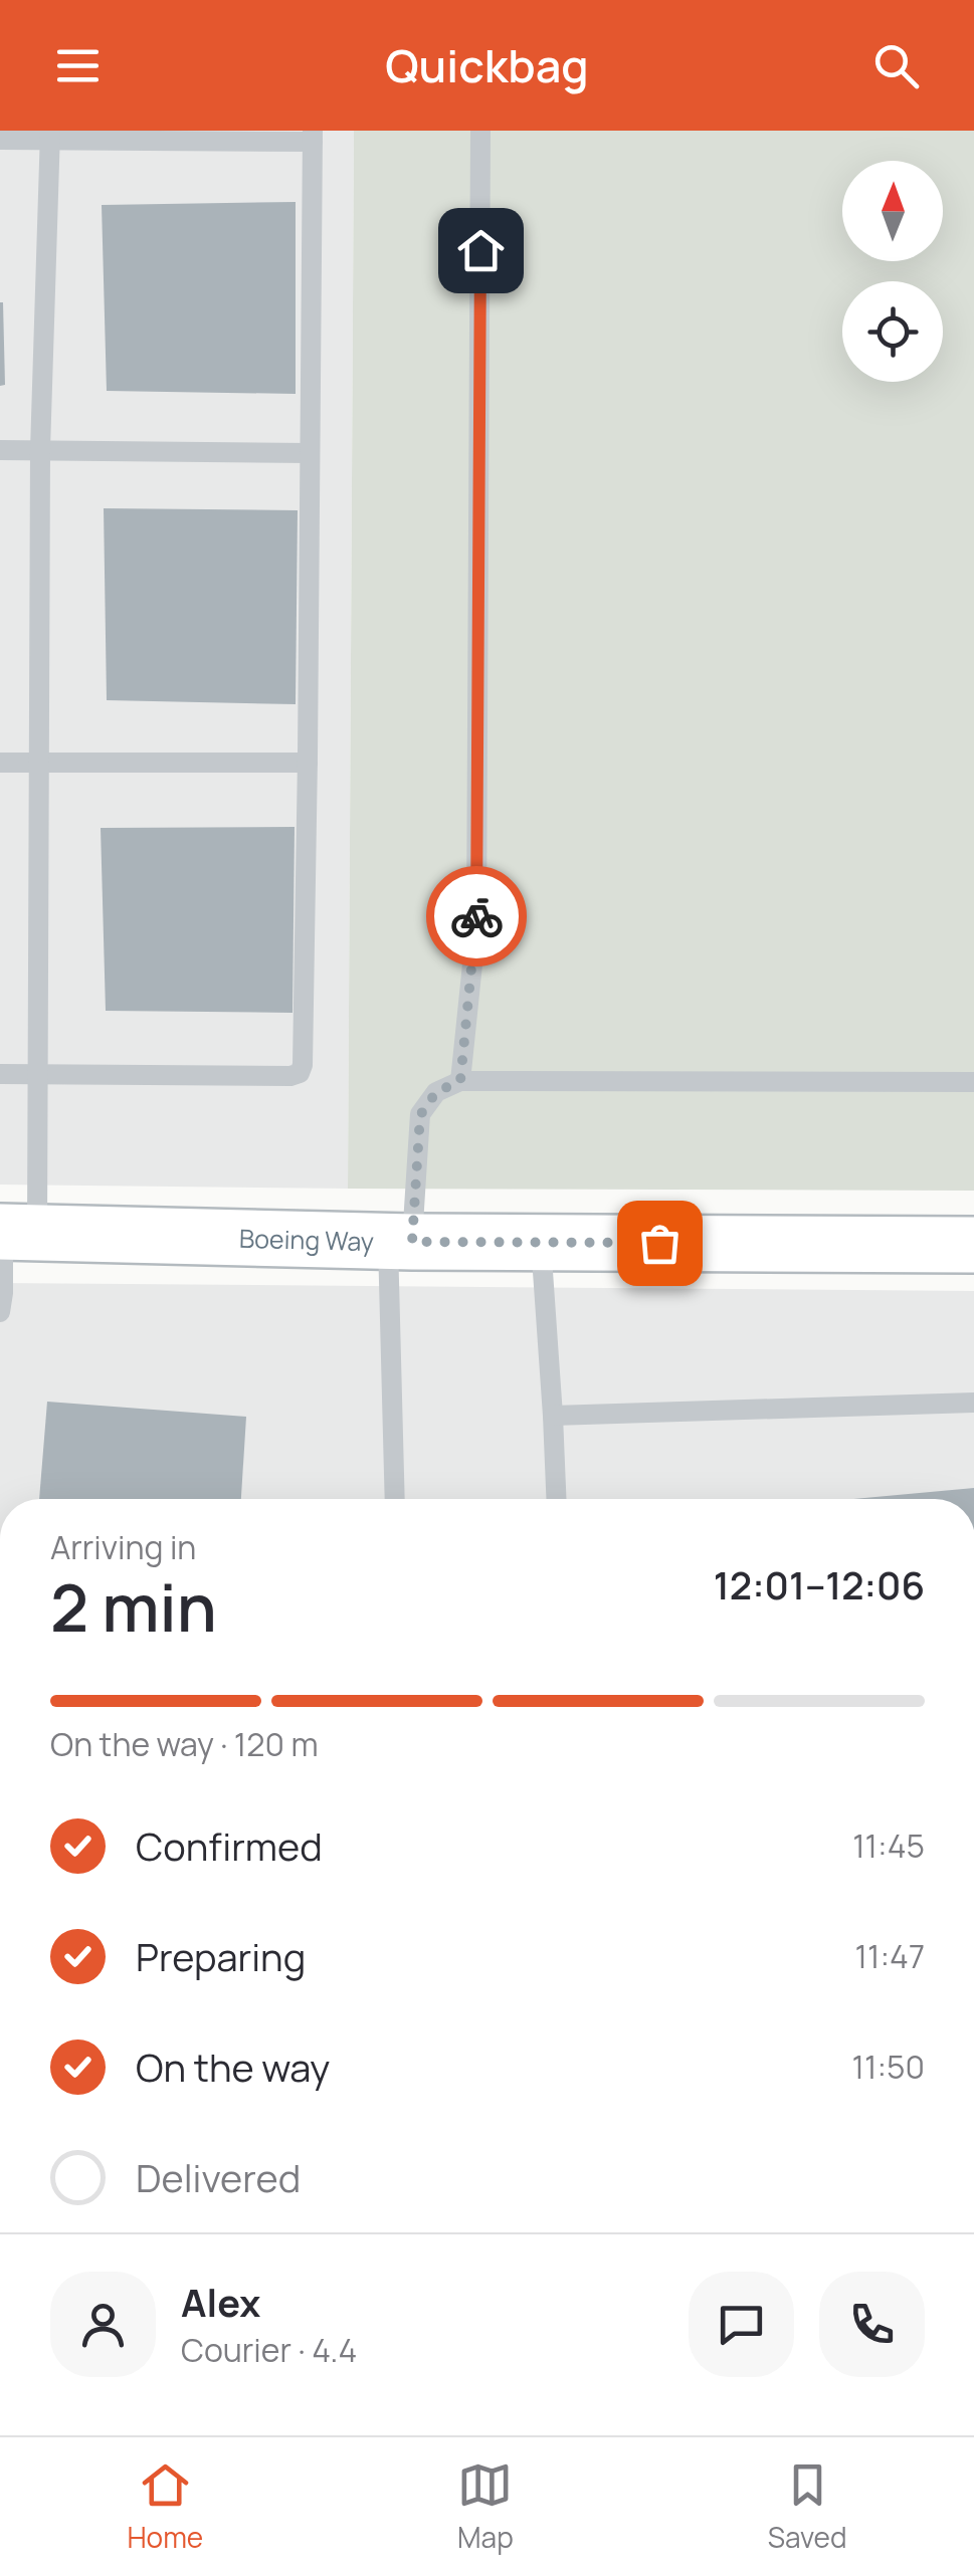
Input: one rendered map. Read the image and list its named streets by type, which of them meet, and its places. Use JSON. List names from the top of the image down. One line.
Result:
{"streets":{"street":["Boeing Way"]},"north":"top","page":{"header":"Quickbag","heading":["2 min","Arriving in","12:01–12:06"],"panel":["Alex","Courier · 4.4"],"bar":"On the way · 120 m","list":[["Confirmed","11:45"],["Preparing","11:47"],["On the way","11:50"],"Delivered"],"tabs":["Home","Map","Saved"]}}
